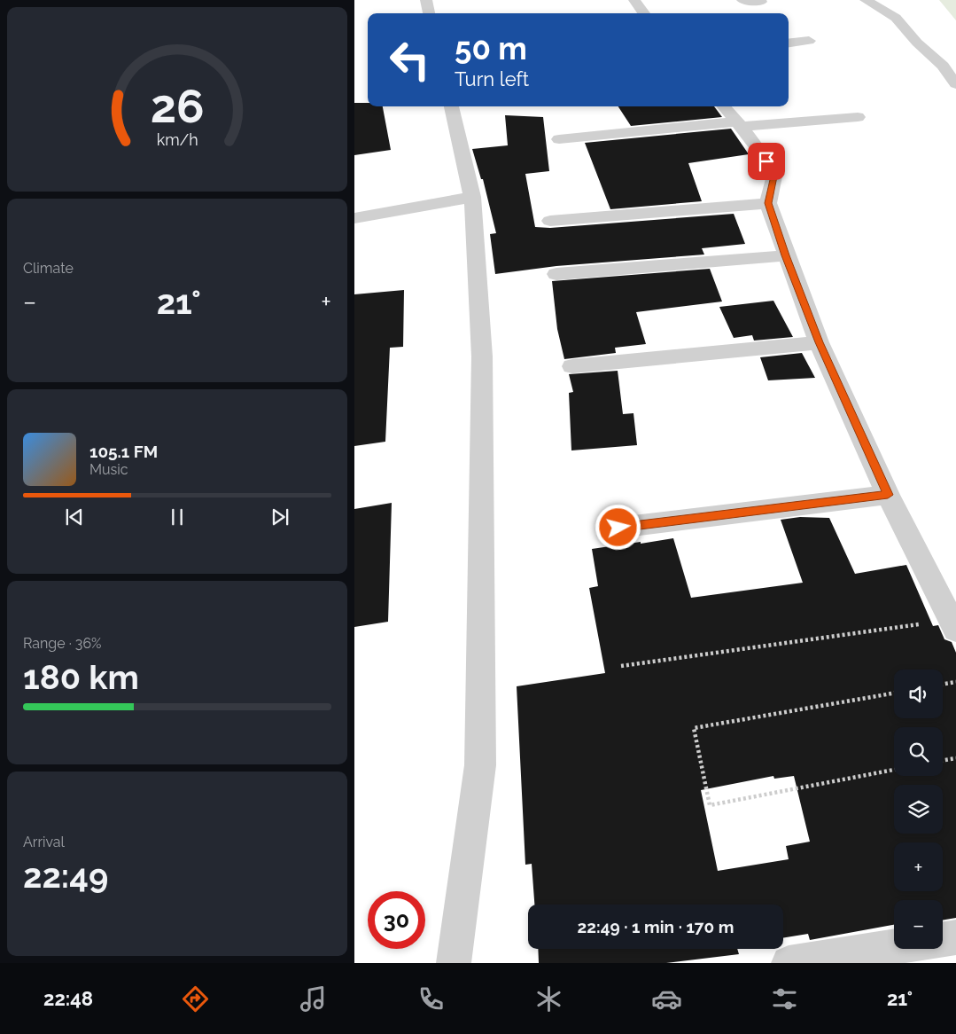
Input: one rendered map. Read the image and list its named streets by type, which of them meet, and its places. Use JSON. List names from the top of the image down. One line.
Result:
{"page":{"turn":["50 m","Turn left"],"tile":["Climate",["Range · 36%","180 km"],["Arrival","22:49"]],"heat":["−","21°","+"],"song":["105.1 FM","Music"],"map_buttons":["+","−"],"limit":"30","trip":"22:49 · 1 min · 170 m","tabs":["22:48","21°"],"gauge":["26","km/h"]}}
